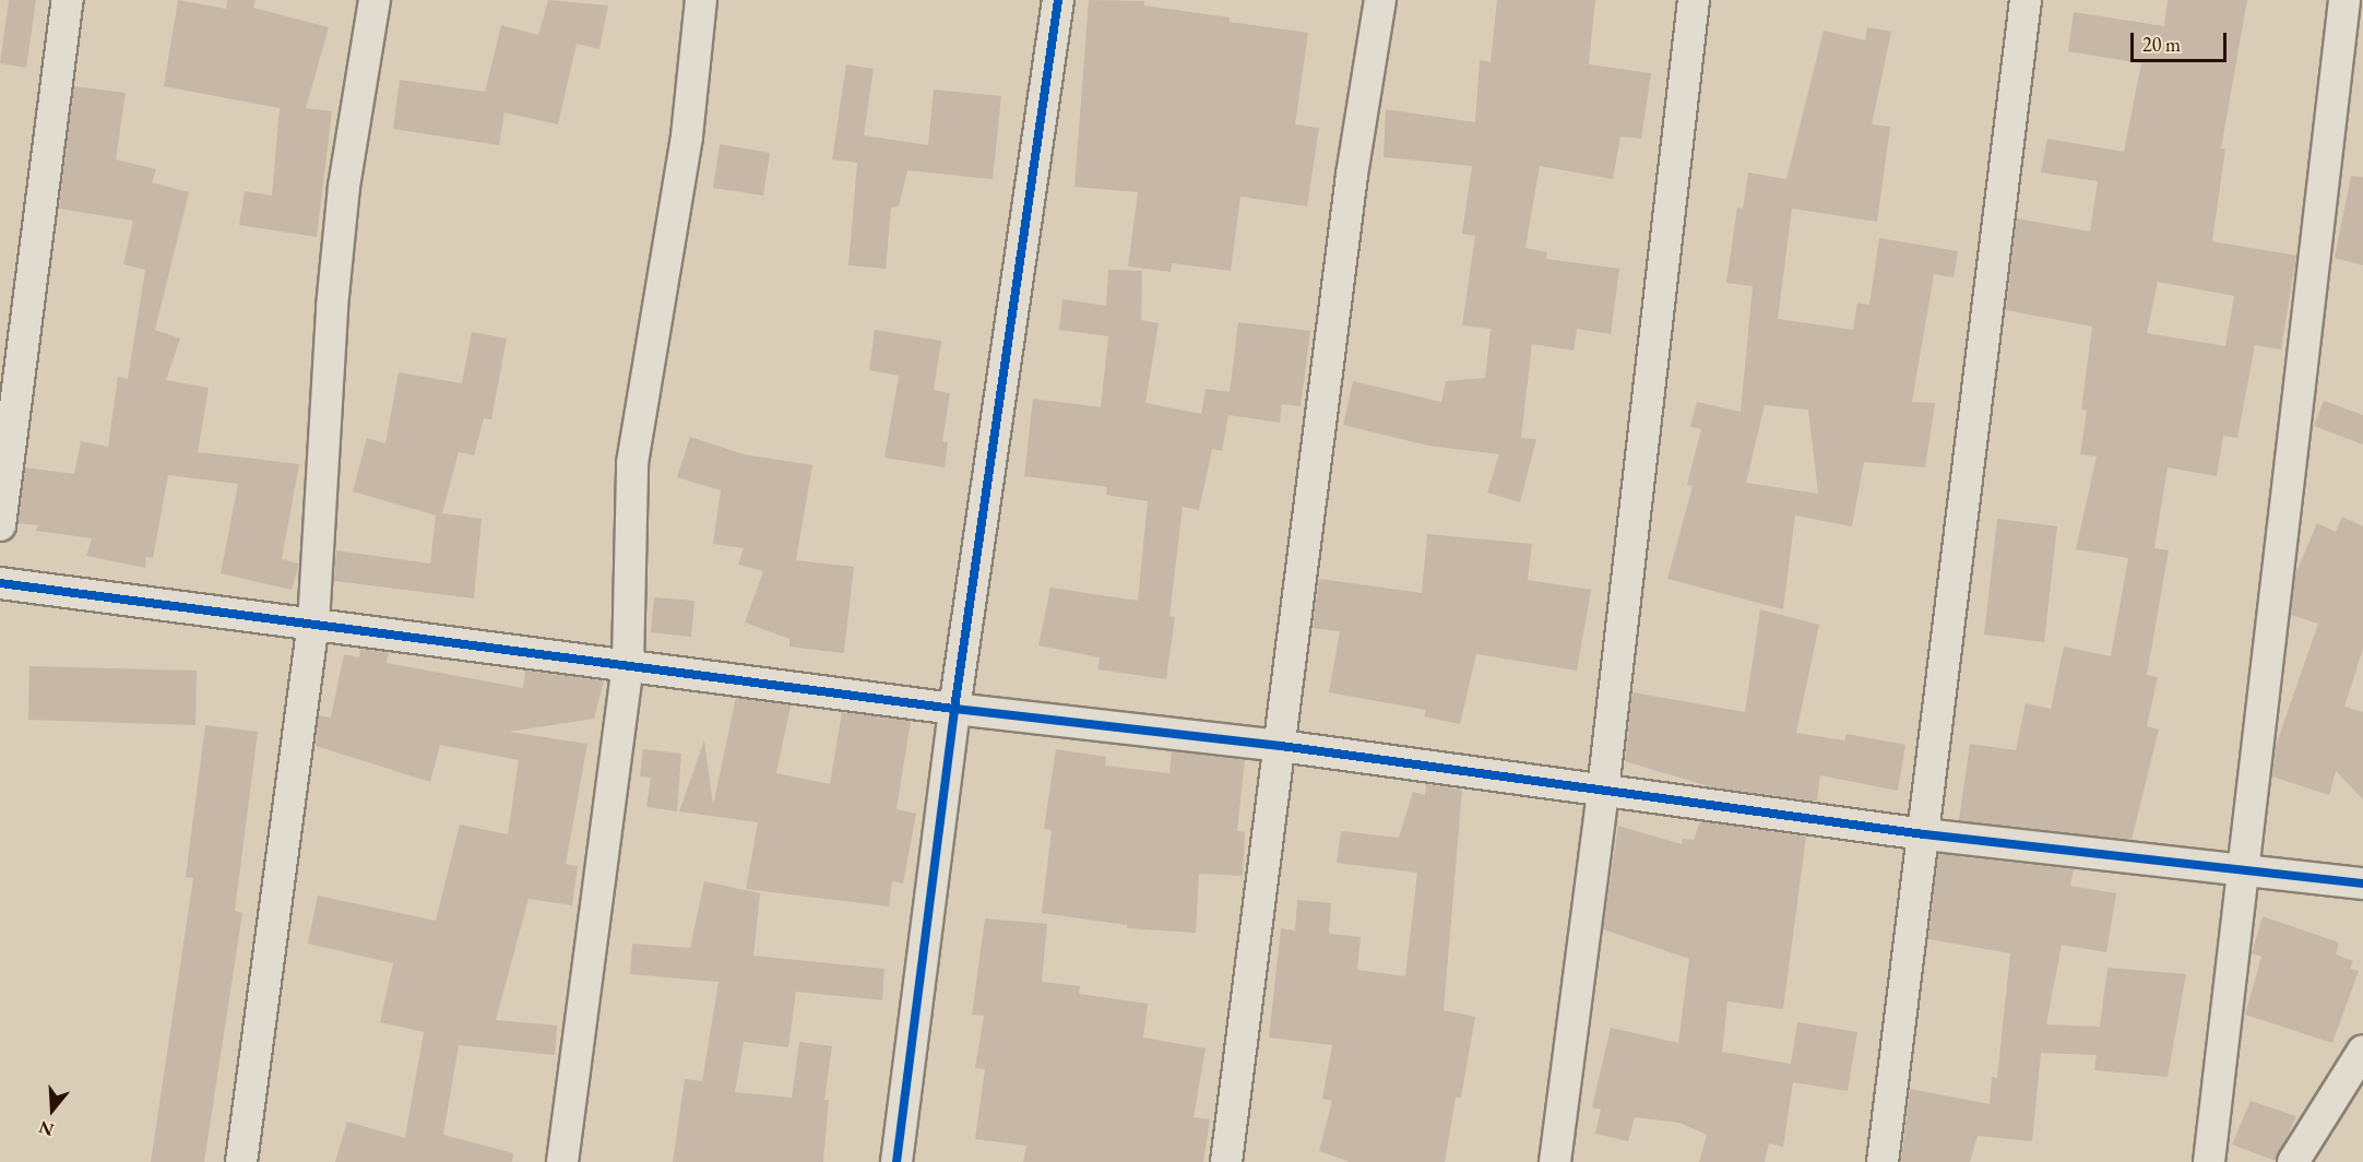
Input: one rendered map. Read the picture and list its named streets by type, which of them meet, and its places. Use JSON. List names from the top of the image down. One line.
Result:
{"scale_bar":"20 m","north":"bottom"}
